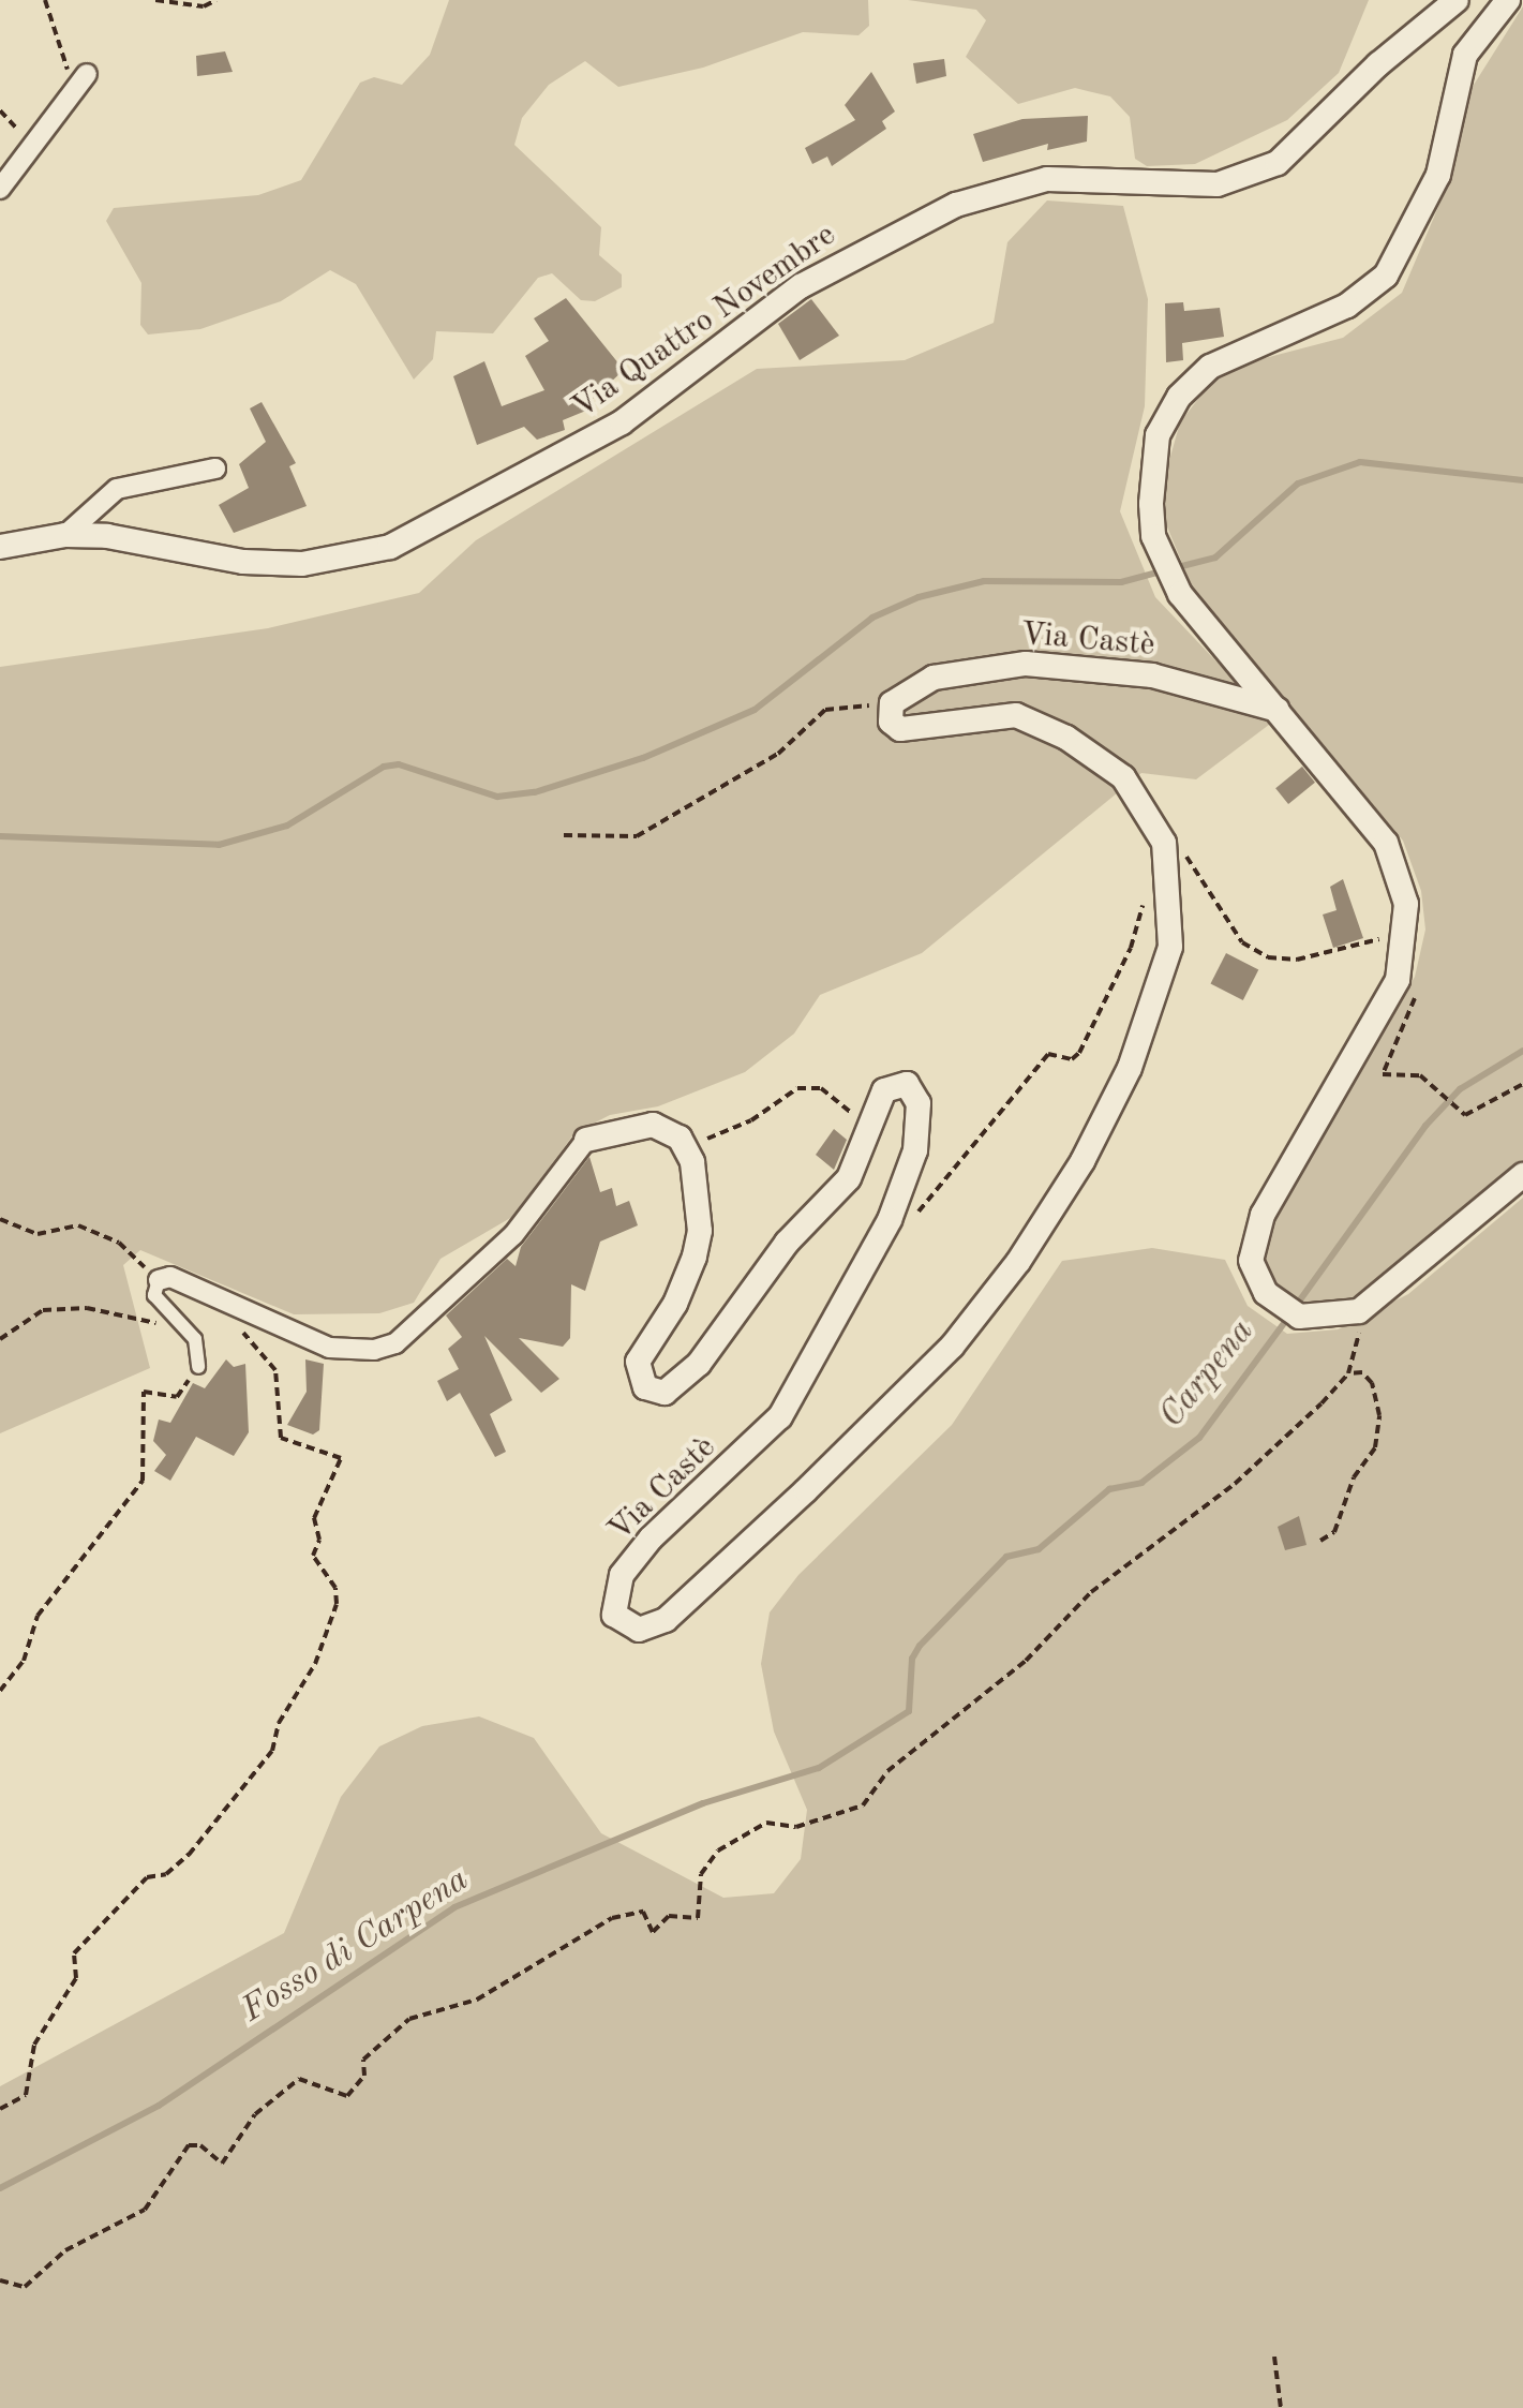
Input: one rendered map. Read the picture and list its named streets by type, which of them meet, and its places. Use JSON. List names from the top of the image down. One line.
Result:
{"streets":{"street":["Via Quattro Novembre","Via Castè"]},"water":["Carpena","Fosso di Carpena"]}
